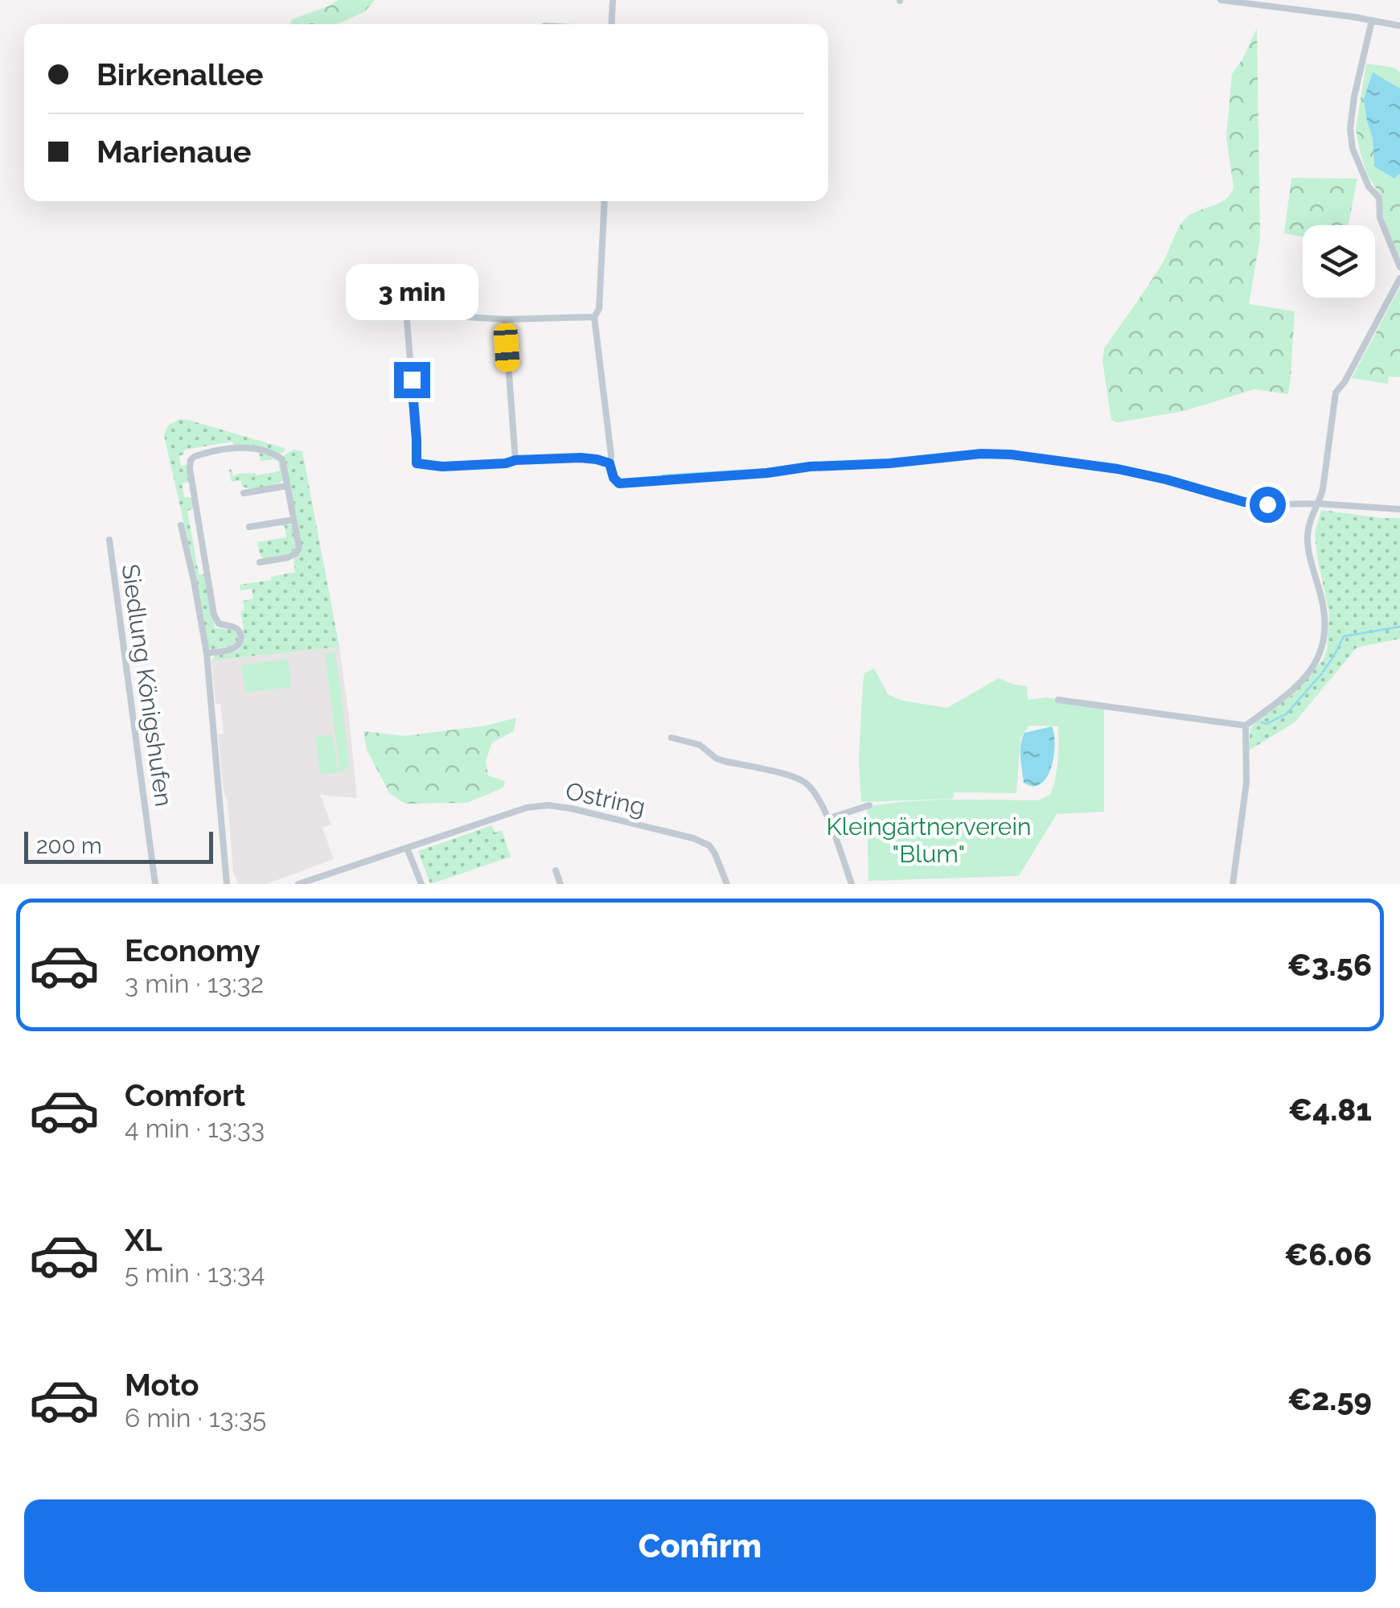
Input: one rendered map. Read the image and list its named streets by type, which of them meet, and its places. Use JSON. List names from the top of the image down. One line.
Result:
{"streets":{"street":["Siedlung Königshufen","Ostring"]},"parks":["Kleingärtnerverein \"Blum\""],"scale_bar":"200 m","page":{"banner":["Birkenallee","Marienaue"],"bubble":"3 min","scale":"200 m","list":[{"name":"Economy","note":"3 min · 13:32","value":"€3.56"},{"name":"Comfort","note":"4 min · 13:33","value":"€4.81"},{"name":"XL","note":"5 min · 13:34","value":"€6.06"},{"name":"Moto","note":"6 min · 13:35","value":"€2.59"}],"buttons":"Confirm"}}
